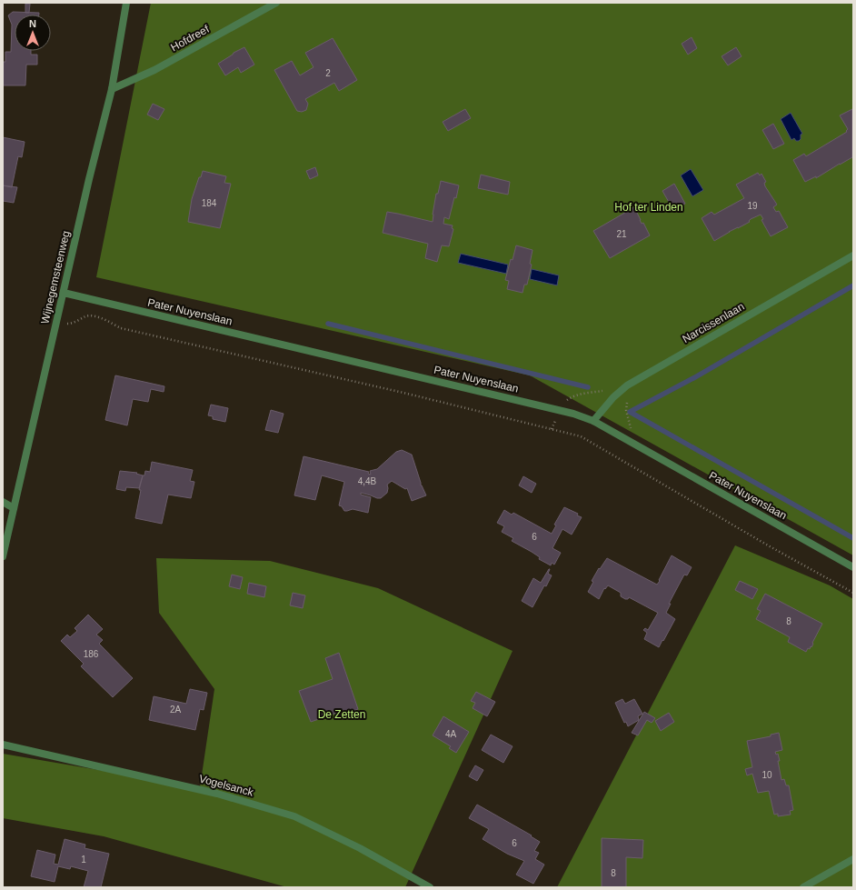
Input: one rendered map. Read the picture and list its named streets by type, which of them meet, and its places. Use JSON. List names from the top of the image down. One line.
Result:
{"streets":{"street":["Hofdreef","Wijnegemsteenweg","Pater Nuyenslaan","Narcissenlaan","Vogelsanck"]},"crossings":[["Hofdreef","Wijnegemsteenweg"],["Wijnegemsteenweg","Pater Nuyenslaan"],["Pater Nuyenslaan","Narcissenlaan"]],"parks":["Hof ter Linden","De Zetten"],"house_numbers":["2","184","19","21","4,4B","6","8","186","2A","4A","10","6","1","8"],"north":"top"}
